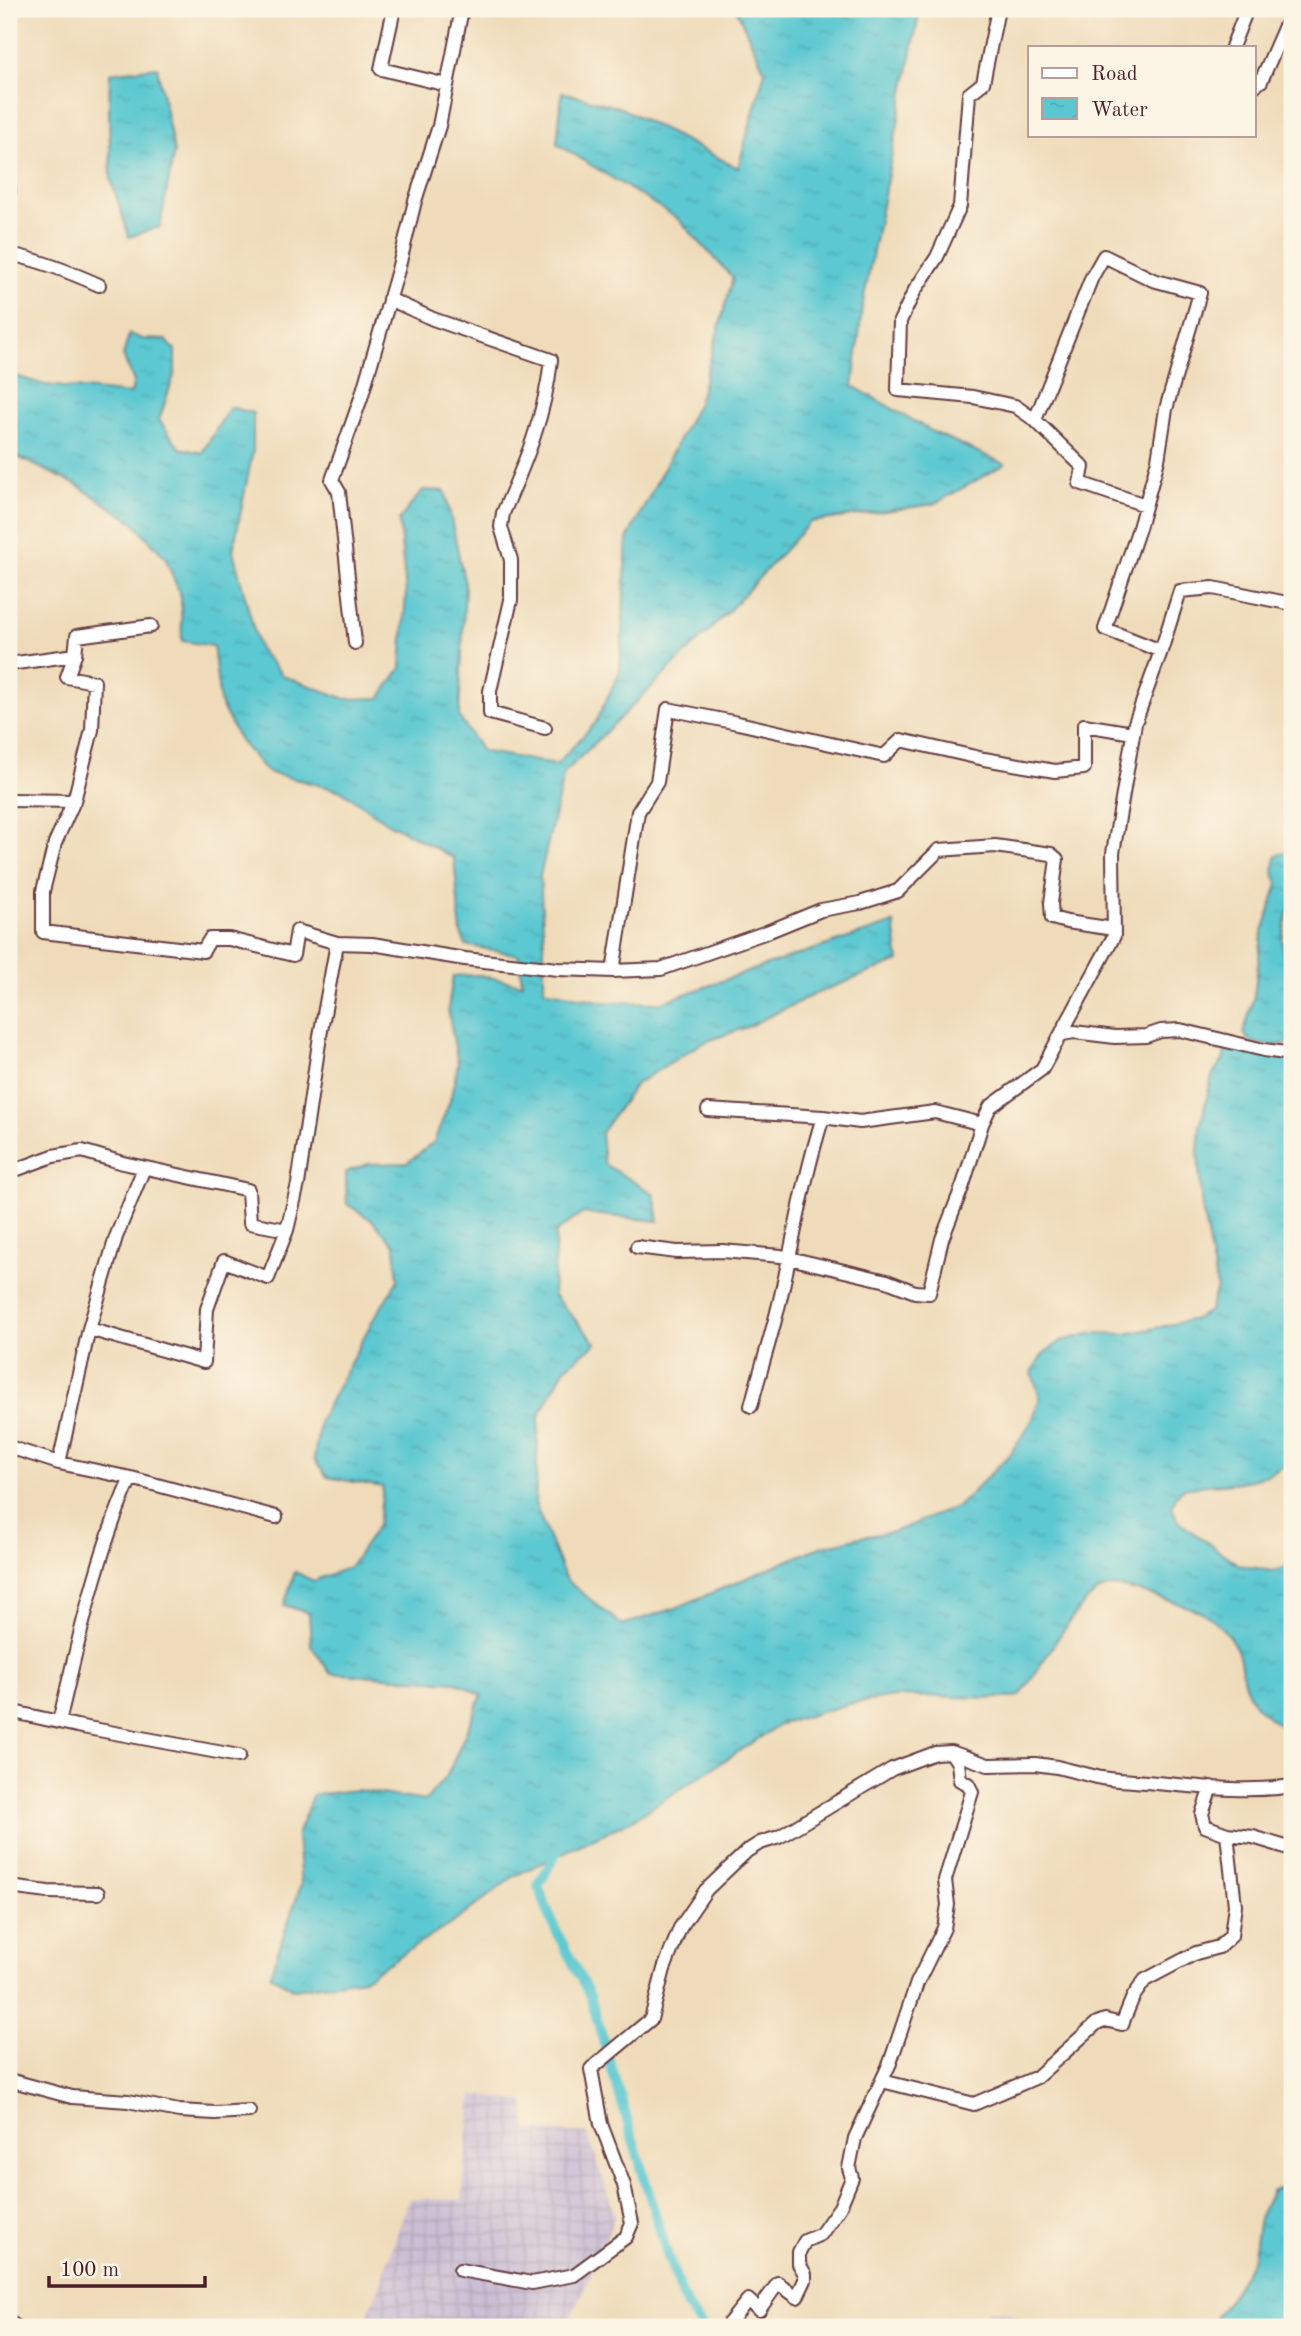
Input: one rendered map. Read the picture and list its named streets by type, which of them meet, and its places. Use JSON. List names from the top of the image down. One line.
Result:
{"legend":["Road","Water"],"scale_bar":"100 m"}
